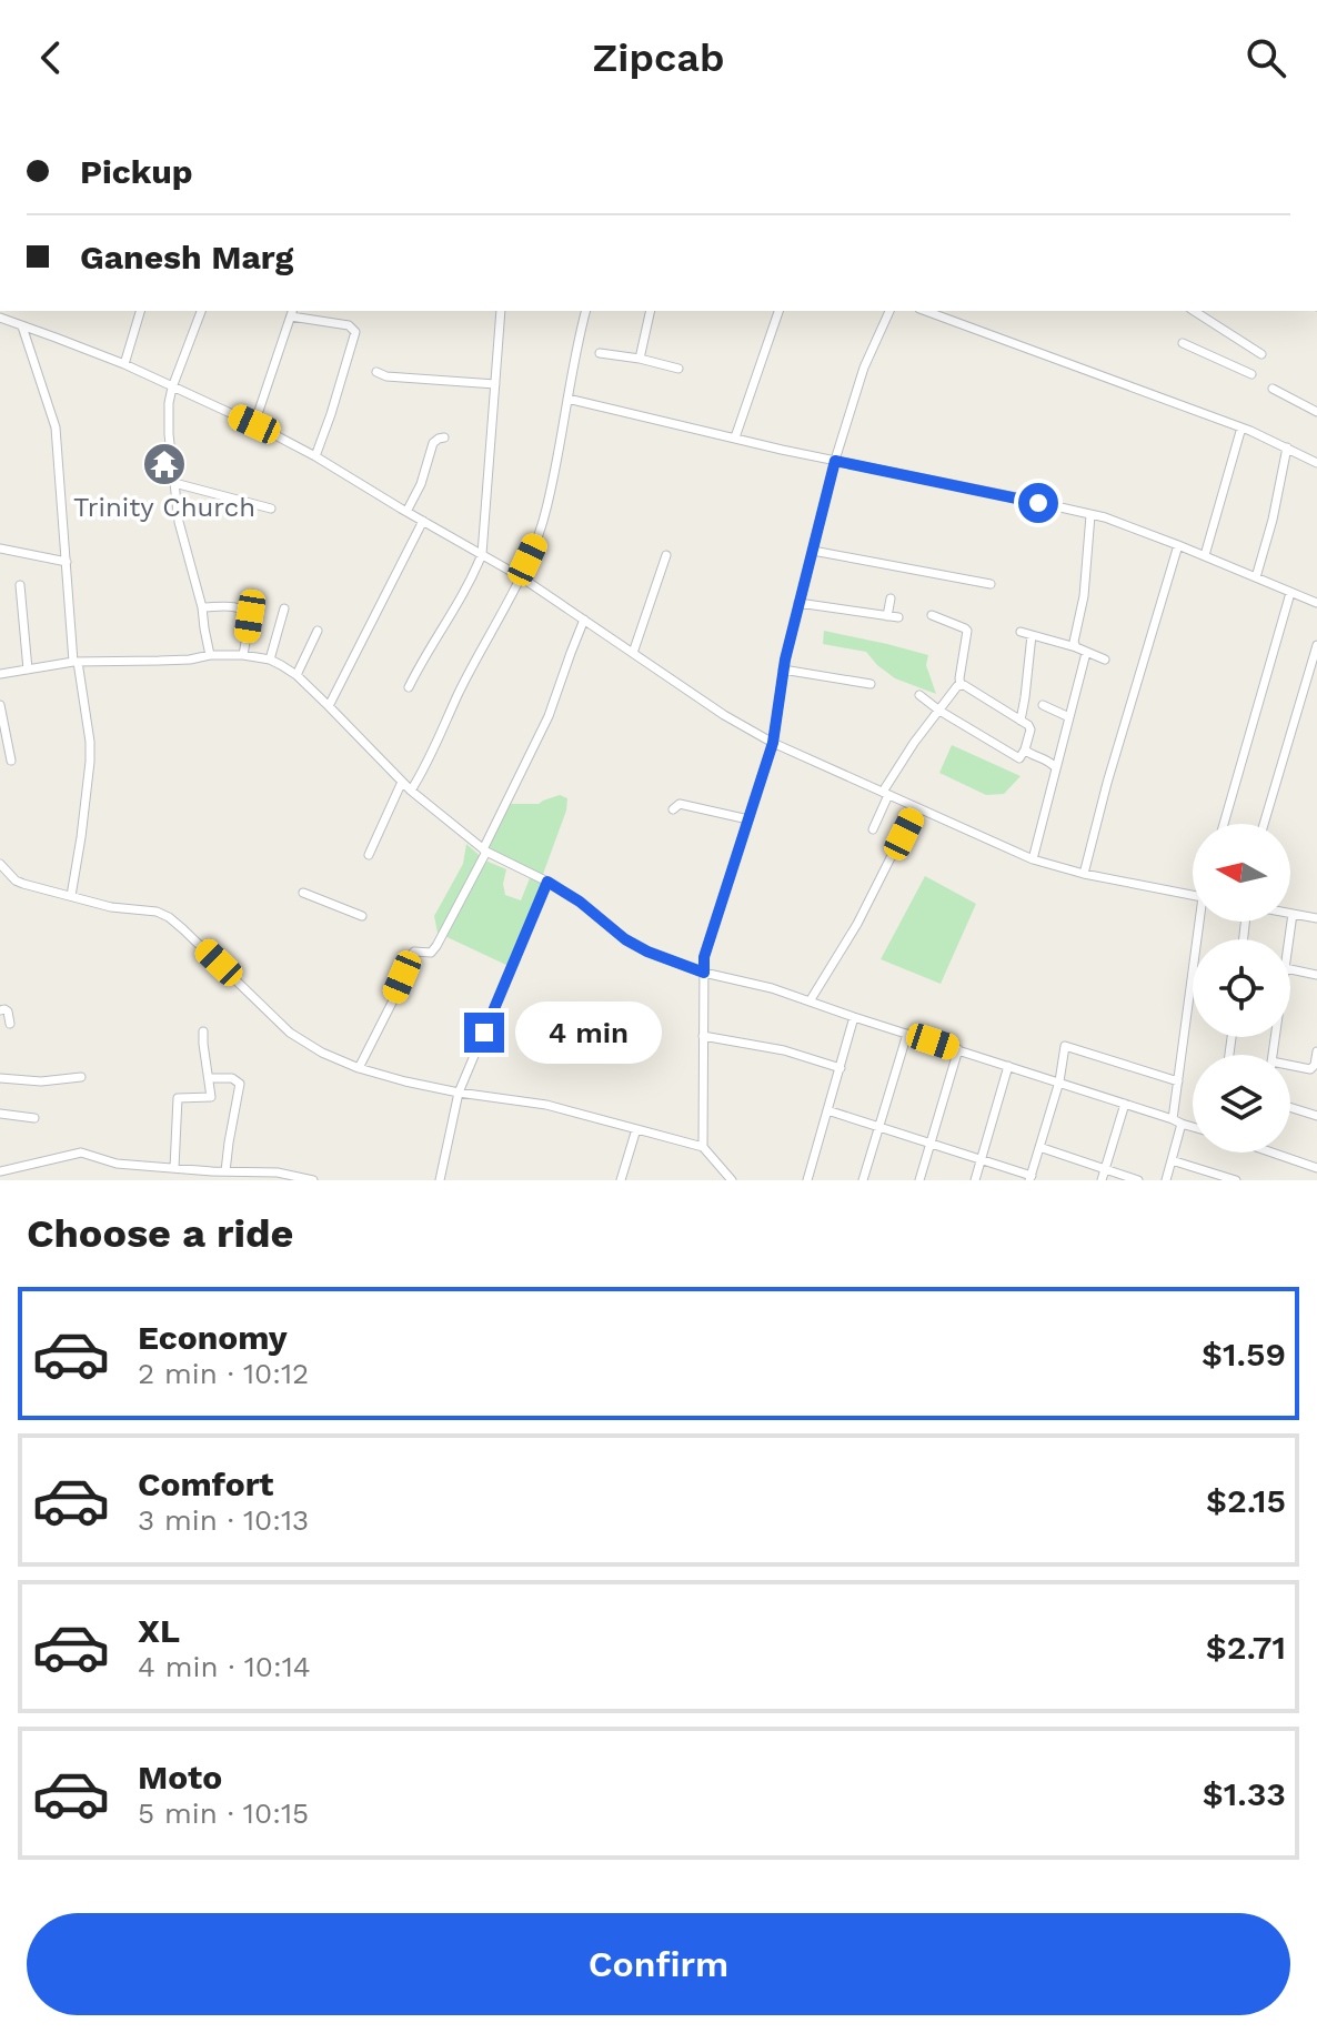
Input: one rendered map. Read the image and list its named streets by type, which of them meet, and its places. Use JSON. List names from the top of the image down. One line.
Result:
{"places":{"temple":["Trinity Church"]},"north":"left","page":{"header":"Zipcab","banner":["Pickup","Ganesh Marg"],"bubble":"4 min","heading":"Choose a ride","list":[{"name":"Economy","note":"2 min · 10:12","value":"$1.59"},{"name":"Comfort","note":"3 min · 10:13","value":"$2.15"},{"name":"XL","note":"4 min · 10:14","value":"$2.71"},{"name":"Moto","note":"5 min · 10:15","value":"$1.33"}],"buttons":"Confirm"}}
